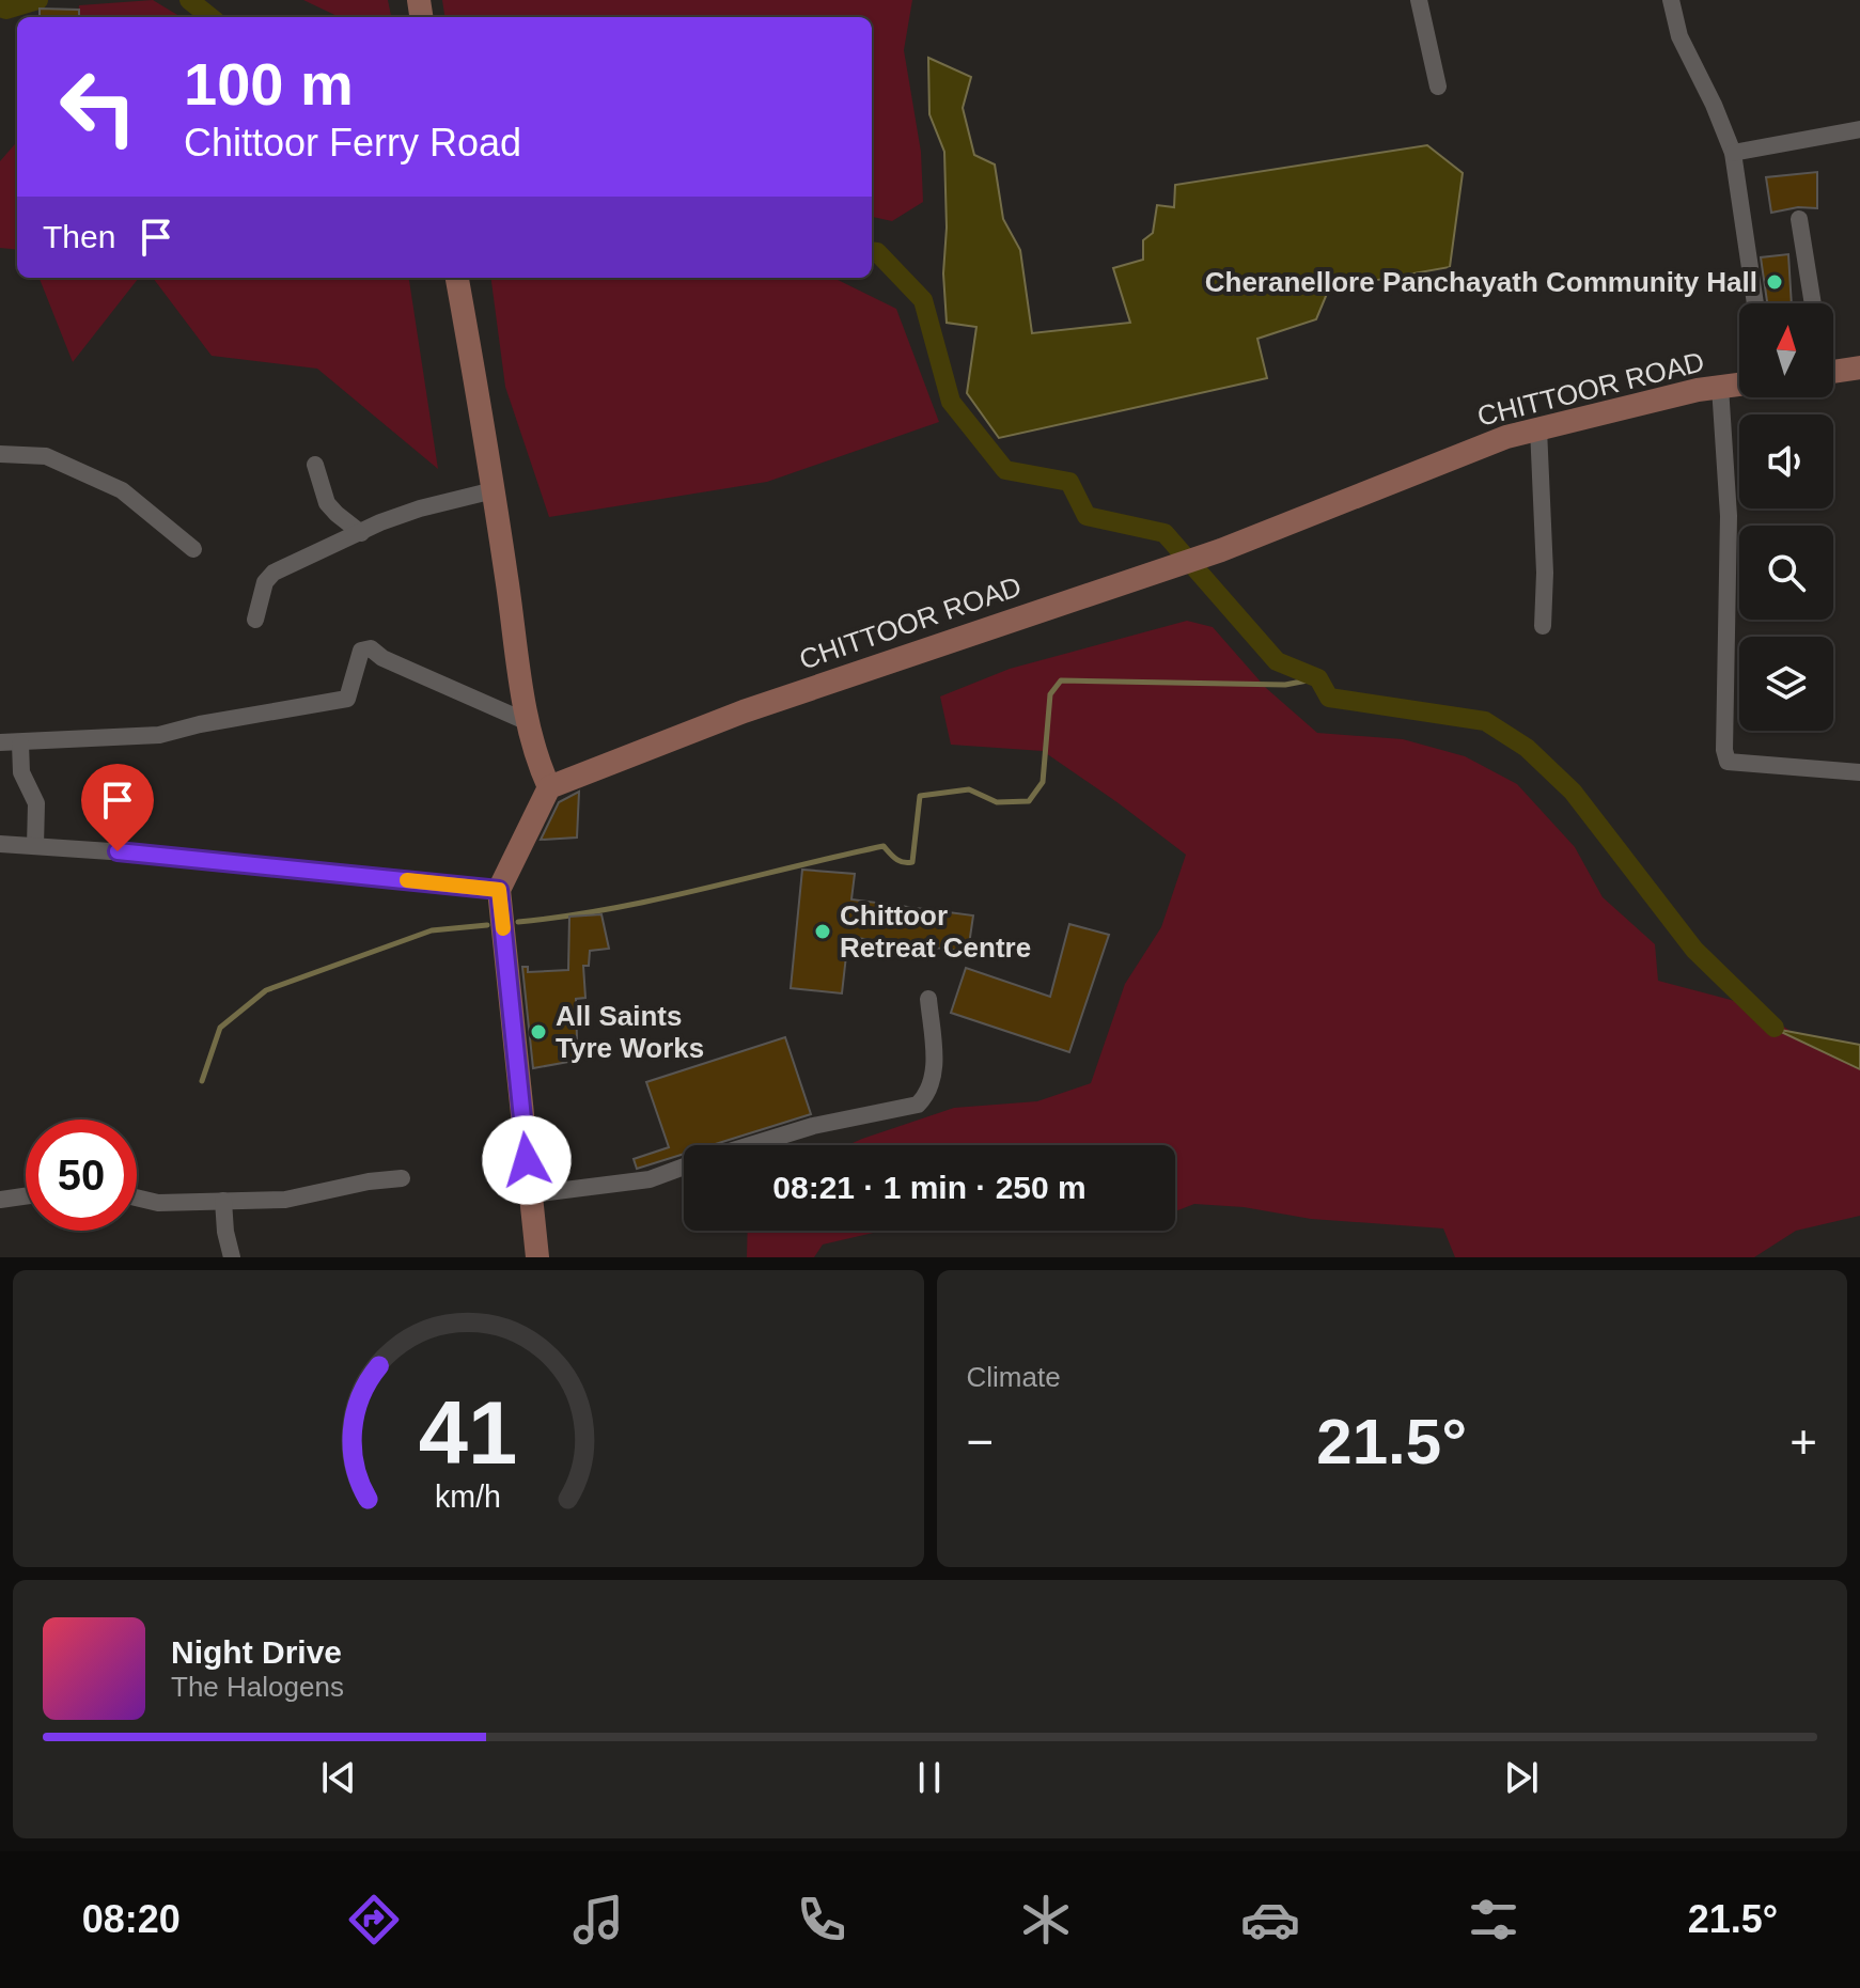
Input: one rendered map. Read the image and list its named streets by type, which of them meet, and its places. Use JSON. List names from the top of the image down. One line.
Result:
{"streets":{"main road":["CHITTOOR ROAD"]},"places":["Cheranellore Panchayath Community Hall","Chittoor Retreat Centre","All Saints Tyre Works"],"north":"top","page":{"turn":["100 m","Chittoor Ferry Road"],"then":"Then","limit":"50","trip":"08:21 · 1 min · 250 m","tile":"Climate","heat":["−","21.5°","+"],"song":["Night Drive","The Halogens"],"tabs":["08:20","21.5°"],"gauge":["41","km/h"]}}
